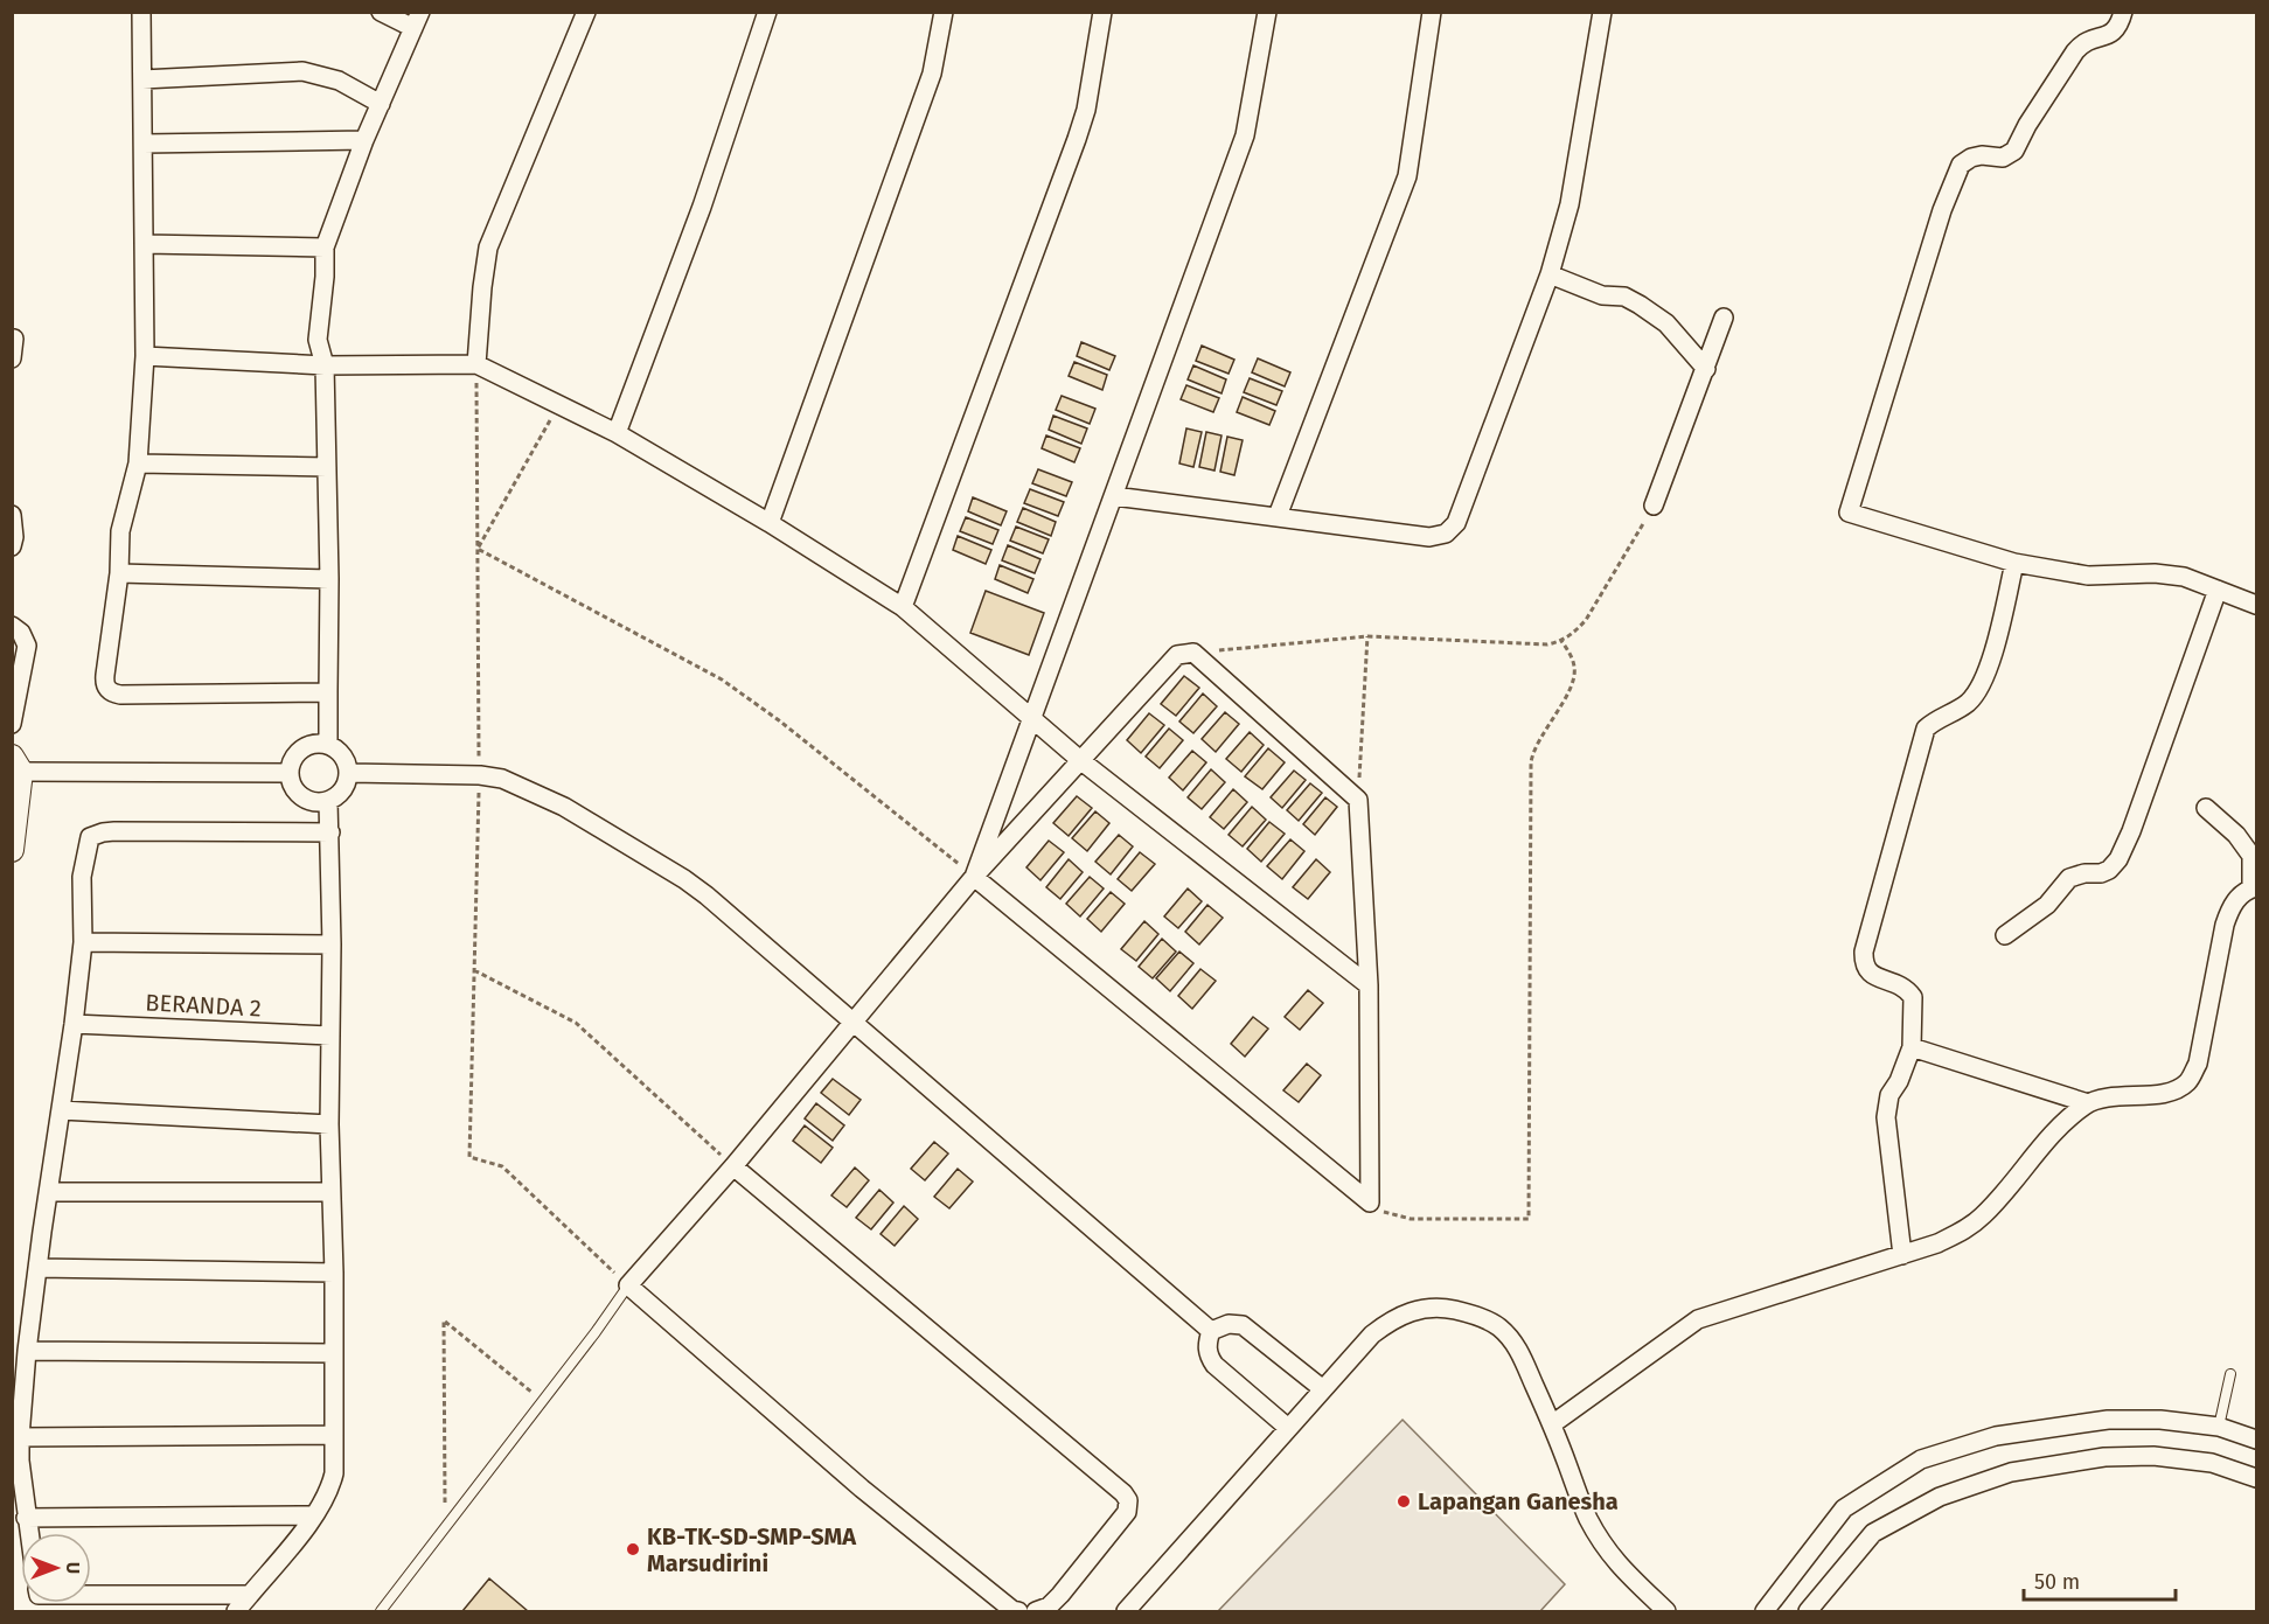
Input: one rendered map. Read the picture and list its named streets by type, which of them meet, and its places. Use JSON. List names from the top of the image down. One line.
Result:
{"streets":{"street":["BERANDA 2"]},"places":["Lapangan Ganesha","KB-TK-SD-SMP-SMA Marsudirini"],"scale_bar":"50 m","north":"right"}
